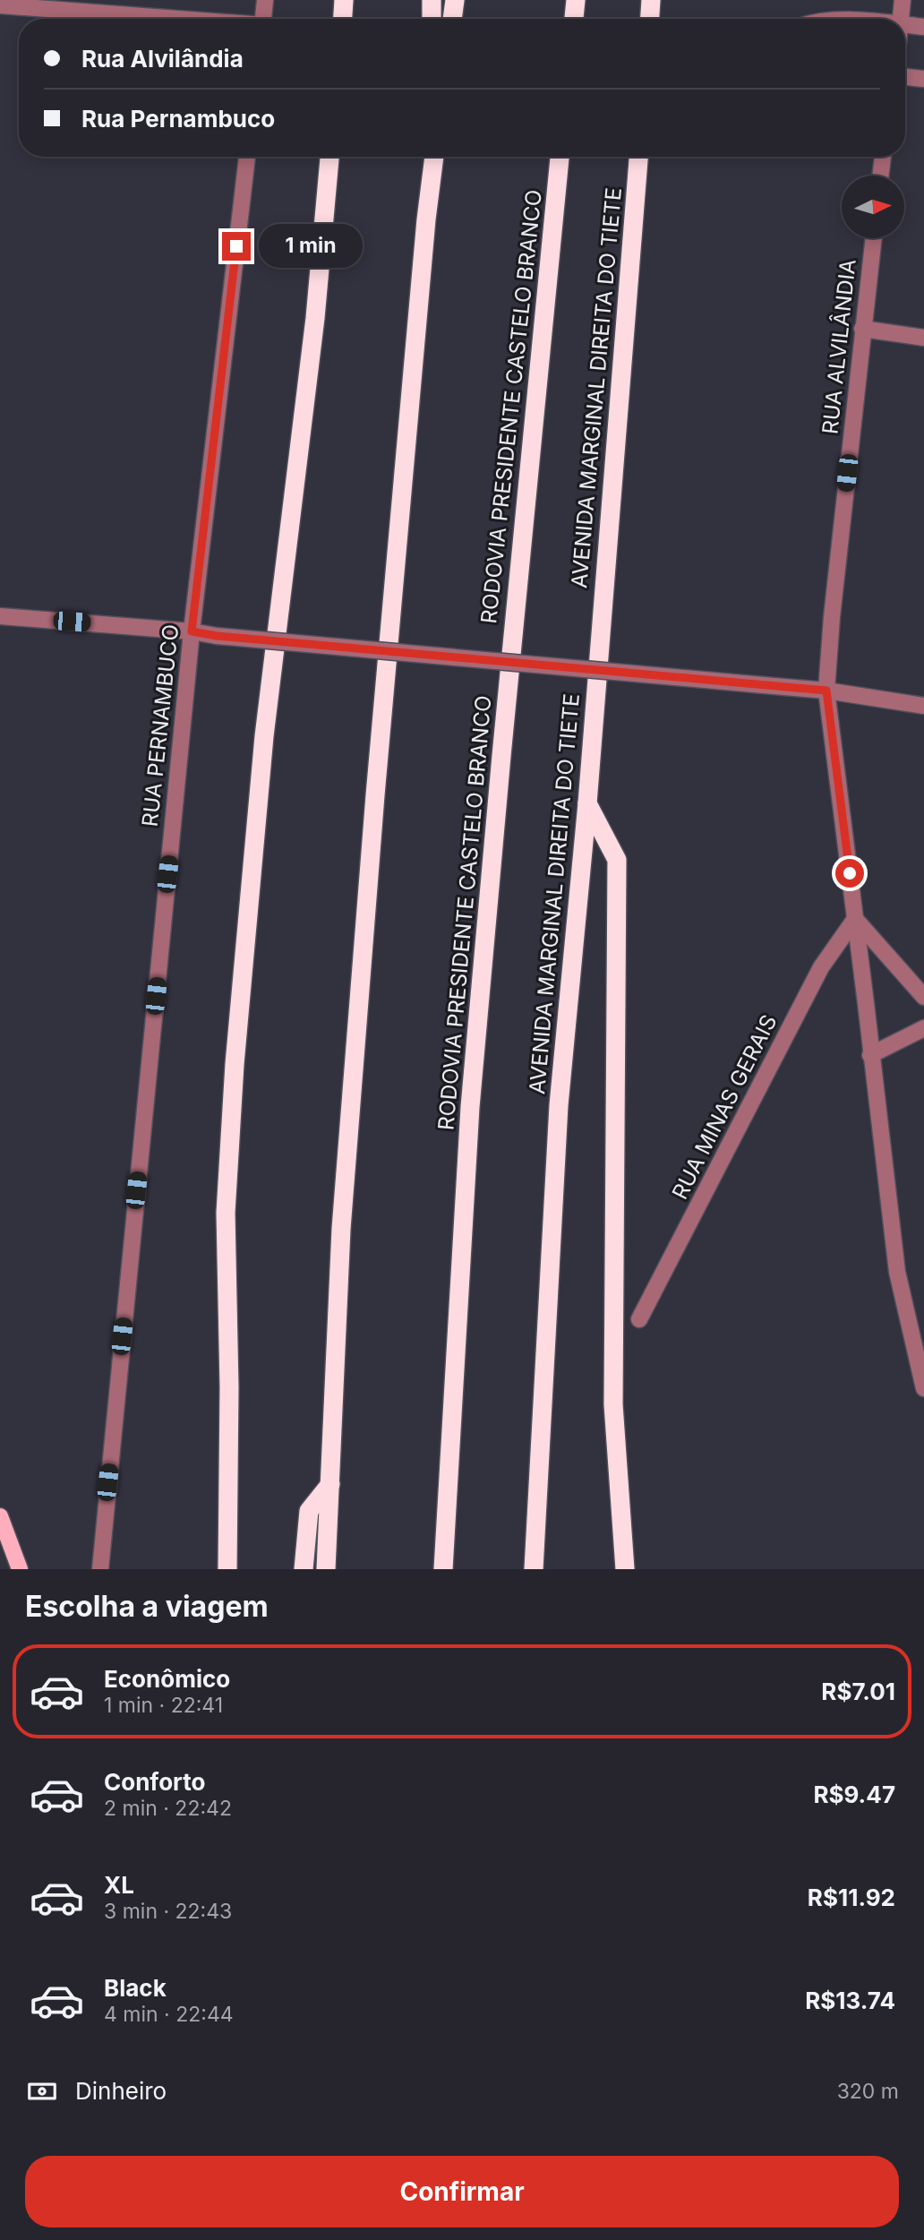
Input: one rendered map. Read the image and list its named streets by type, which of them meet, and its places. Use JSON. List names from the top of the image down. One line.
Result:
{"streets":{"highway":["AVENIDA MARGINAL DIREITA DO TIETE","RODOVIA PRESIDENTE CASTELO BRANCO"],"street":["RUA ALVILÂNDIA","RUA PERNAMBUCO","RUA MINAS GERAIS"]},"crossings":[["RUA ALVILÂNDIA","RUA MINAS GERAIS"]],"north":"right","page":{"banner":["Rua Alvilândia","Rua Pernambuco"],"bubble":"1 min","heading":"Escolha a viagem","list":[{"name":"Econômico","note":"1 min · 22:41","value":"R$7.01"},{"name":"Conforto","note":"2 min · 22:42","value":"R$9.47"},{"name":"XL","note":"3 min · 22:43","value":"R$11.92"},{"name":"Black","note":"4 min · 22:44","value":"R$13.74"}],"pay":["Dinheiro","320 m"],"buttons":"Confirmar"}}
